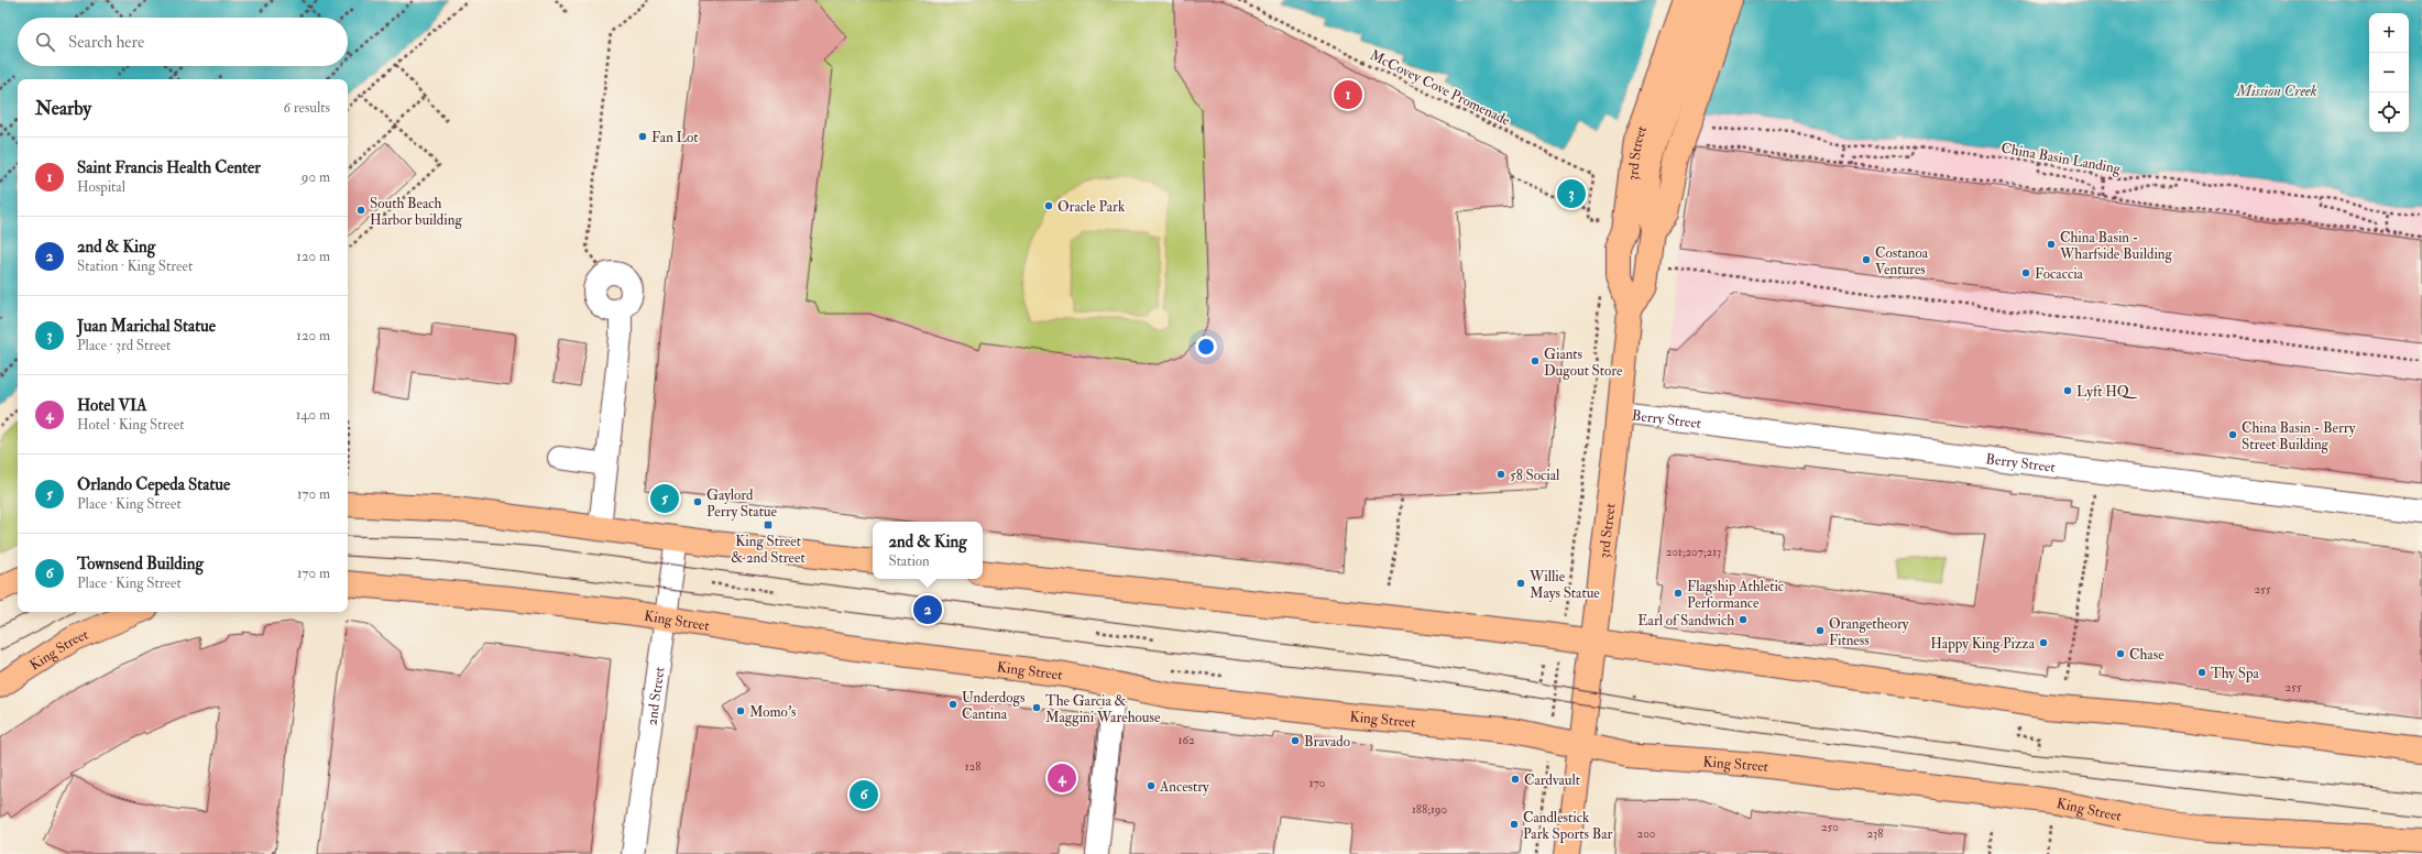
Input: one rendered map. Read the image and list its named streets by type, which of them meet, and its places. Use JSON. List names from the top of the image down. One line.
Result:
{"streets":{"main road":["3rd Street","King Street"],"street":["Berry Street","2nd Street"],"path":["McCovey Cove Promenade","China Basin Landing"]},"crossings":[["3rd Street","Berry Street"],["3rd Street","King Street"],["King Street","2nd Street"]],"water":["Mission Creek"],"places":{"other":["Fan Lot","Oracle Park","South Beach Harbor building","China Basin - Wharfside Building","Costanoa Ventures","Focaccia","Giants Dugout Store","Lyft HQ","China Basin - Berry Street Building","58 Social","Gaylord Perry Statue","Willie Mays Statue","Flagship Athletic Performance","Earl of Sandwich","Orangetheory Fitness","Happy King Pizza","Chase","Thy Spa","Underdogs Cantina","The Garcia & Maggini Warehouse","Momo's","Bravado","Cardvault","Ancestry","Candlestick Park Sports Bar"],"transit":["King Street & 2nd Street"]},"house_numbers":["201;207;213","255","255","162","128","170","188;190","250","200","238"],"page":{"map_buttons":["+","−"],"search":"Search here","pins":["1","3","5","2","4","6"],"heading":["Nearby","6 results"],"list":[{"mark":"1","name":"Saint Francis Health Center","note":"Hospital","value":"90 m"},{"mark":"2","name":"2nd & King","note":"Station · King Street","value":"120 m"},{"mark":"3","name":"Juan Marichal Statue","note":"Place · 3rd Street","value":"120 m"},{"mark":"4","name":"Hotel VIA","note":"Hotel · King Street","value":"140 m"},{"mark":"5","name":"Orlando Cepeda Statue","note":"Place · King Street","value":"170 m"},{"mark":"6","name":"Townsend Building","note":"Place · King Street","value":"170 m"}],"popup":["2nd & King","Station"]}}
